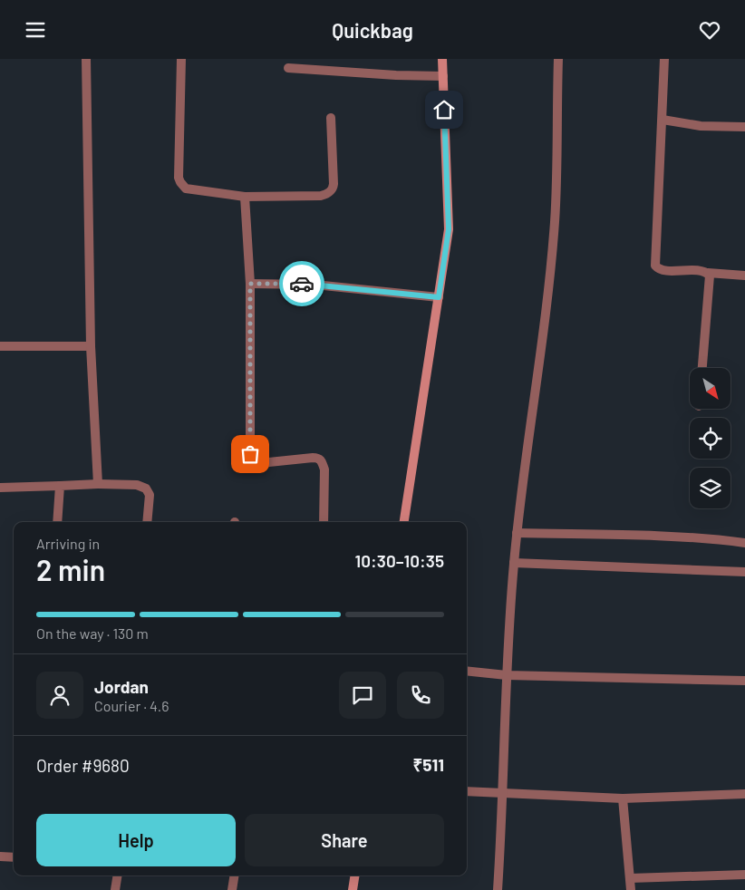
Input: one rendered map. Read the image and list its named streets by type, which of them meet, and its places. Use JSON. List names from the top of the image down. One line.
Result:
{"north":"bottom right","page":{"header":"Quickbag","heading":["2 min","Arriving in","10:30–10:35"],"panel":["Jordan","Courier · 4.6","Order #9680","₹511"],"bar":"On the way · 130 m","buttons":["Help","Share"]}}
